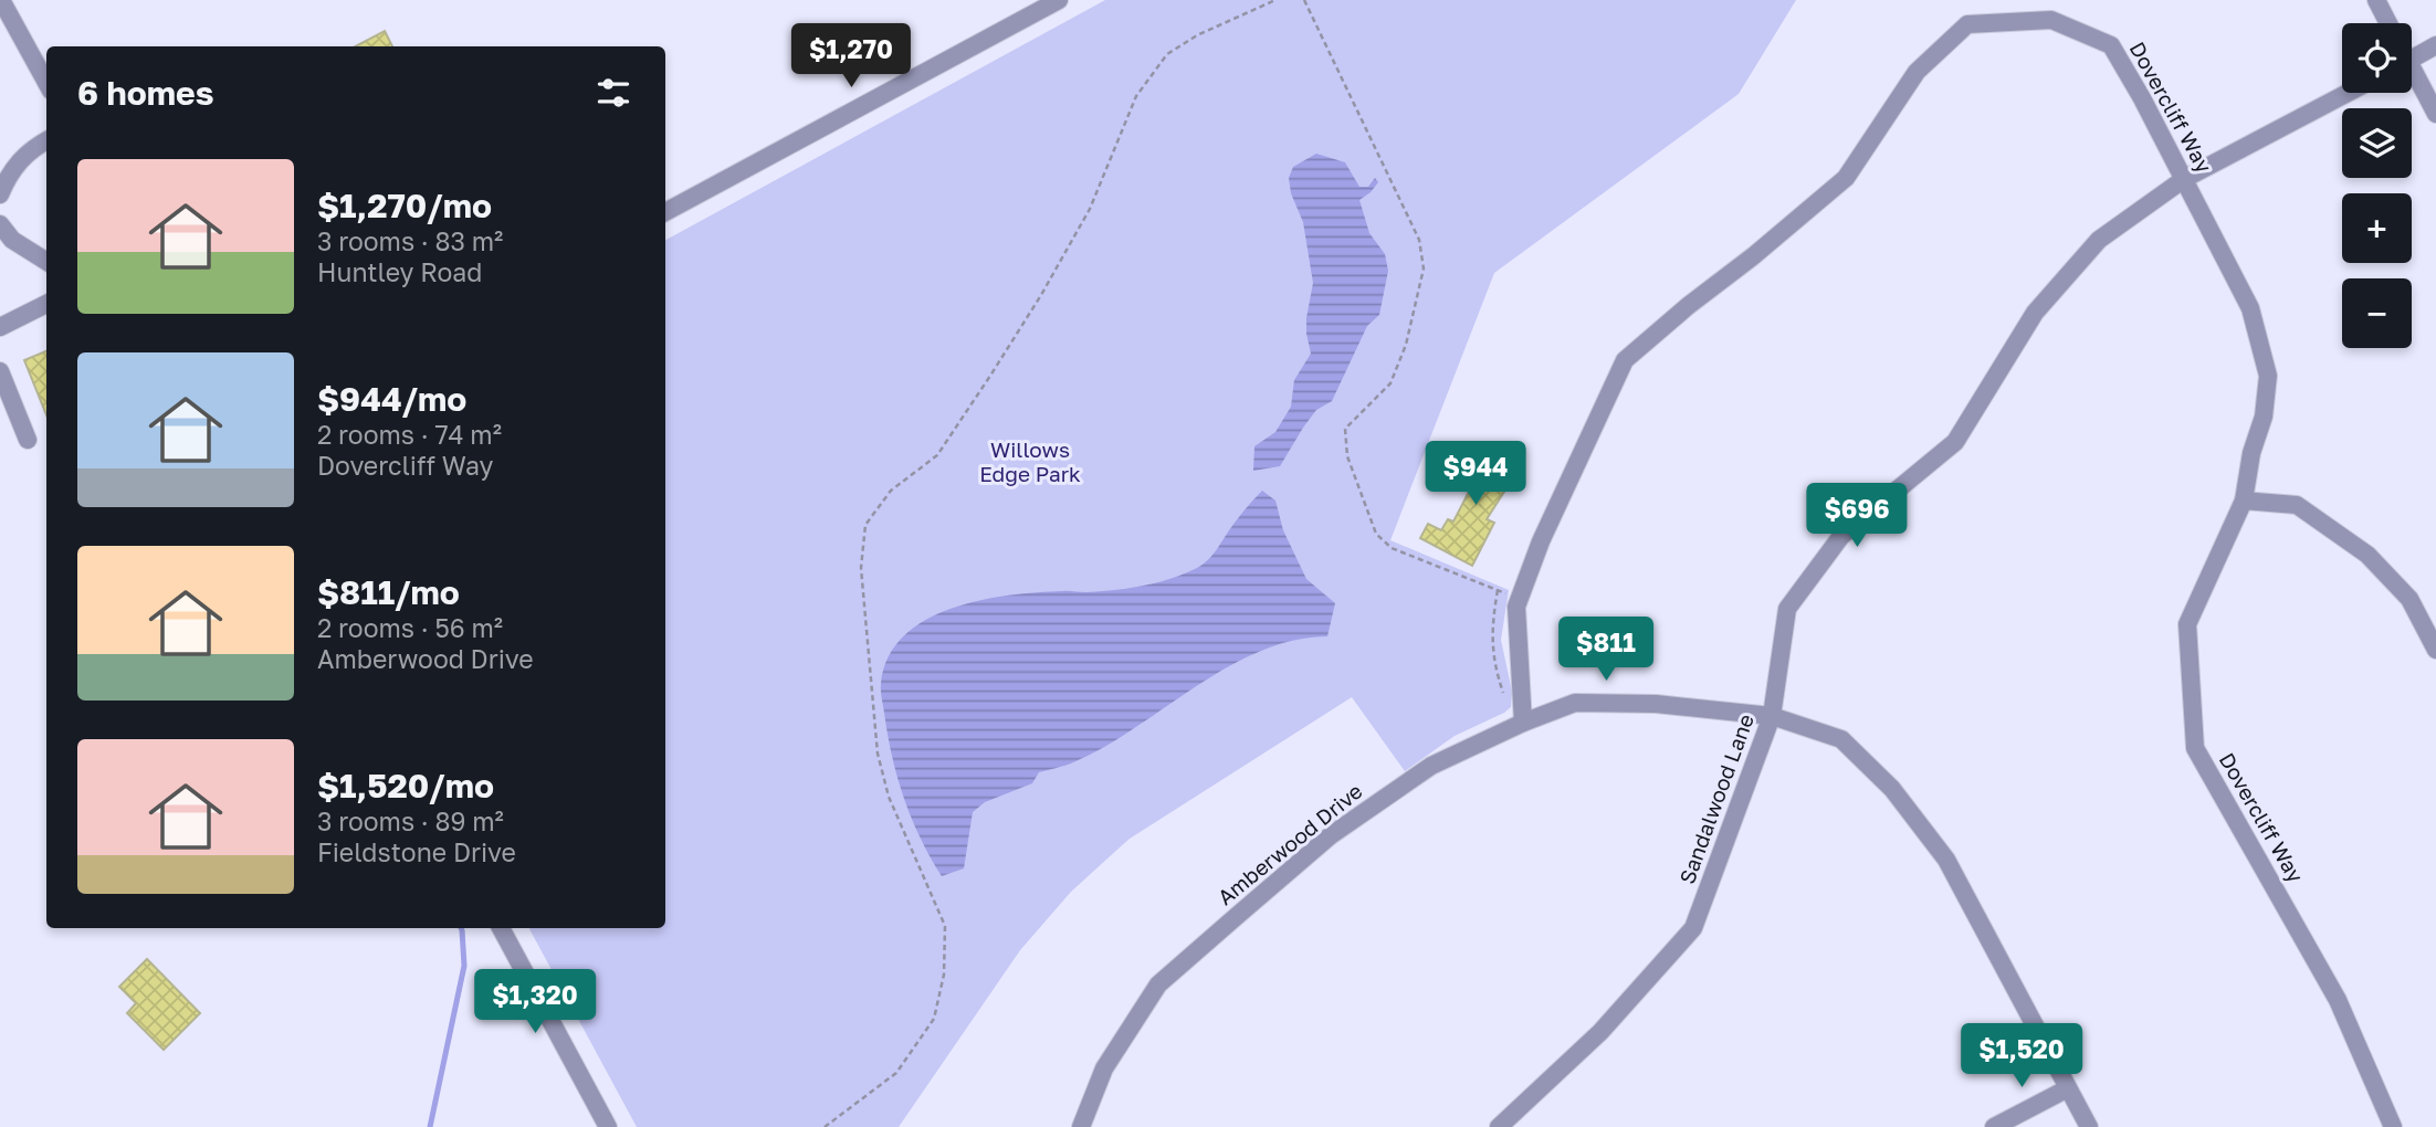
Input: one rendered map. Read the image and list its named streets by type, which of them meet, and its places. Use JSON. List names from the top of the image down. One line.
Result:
{"streets":{"street":["Dovercliff Way","Sandalwood Lane","Amberwood Drive"]},"crossings":[["Dovercliff Way","Sandalwood Lane"],["Dovercliff Way","Amberwood Drive"],["Sandalwood Lane","Amberwood Drive"]],"parks":["Willows Edge Park"],"page":{"map_buttons":["+","−"],"price":["$1,270","$944","$696","$811","$1,320","$1,520"],"heading":"6 homes","list":[{"name":"$1,270/mo","note":"3 rooms · 83 m² · Huntley Road"},{"name":"$944/mo","note":"2 rooms · 74 m² · Dovercliff Way"},{"name":"$811/mo","note":"2 rooms · 56 m² · Amberwood Drive"},{"name":"$1,520/mo","note":"3 rooms · 89 m² · Fieldstone Drive"}]}}
